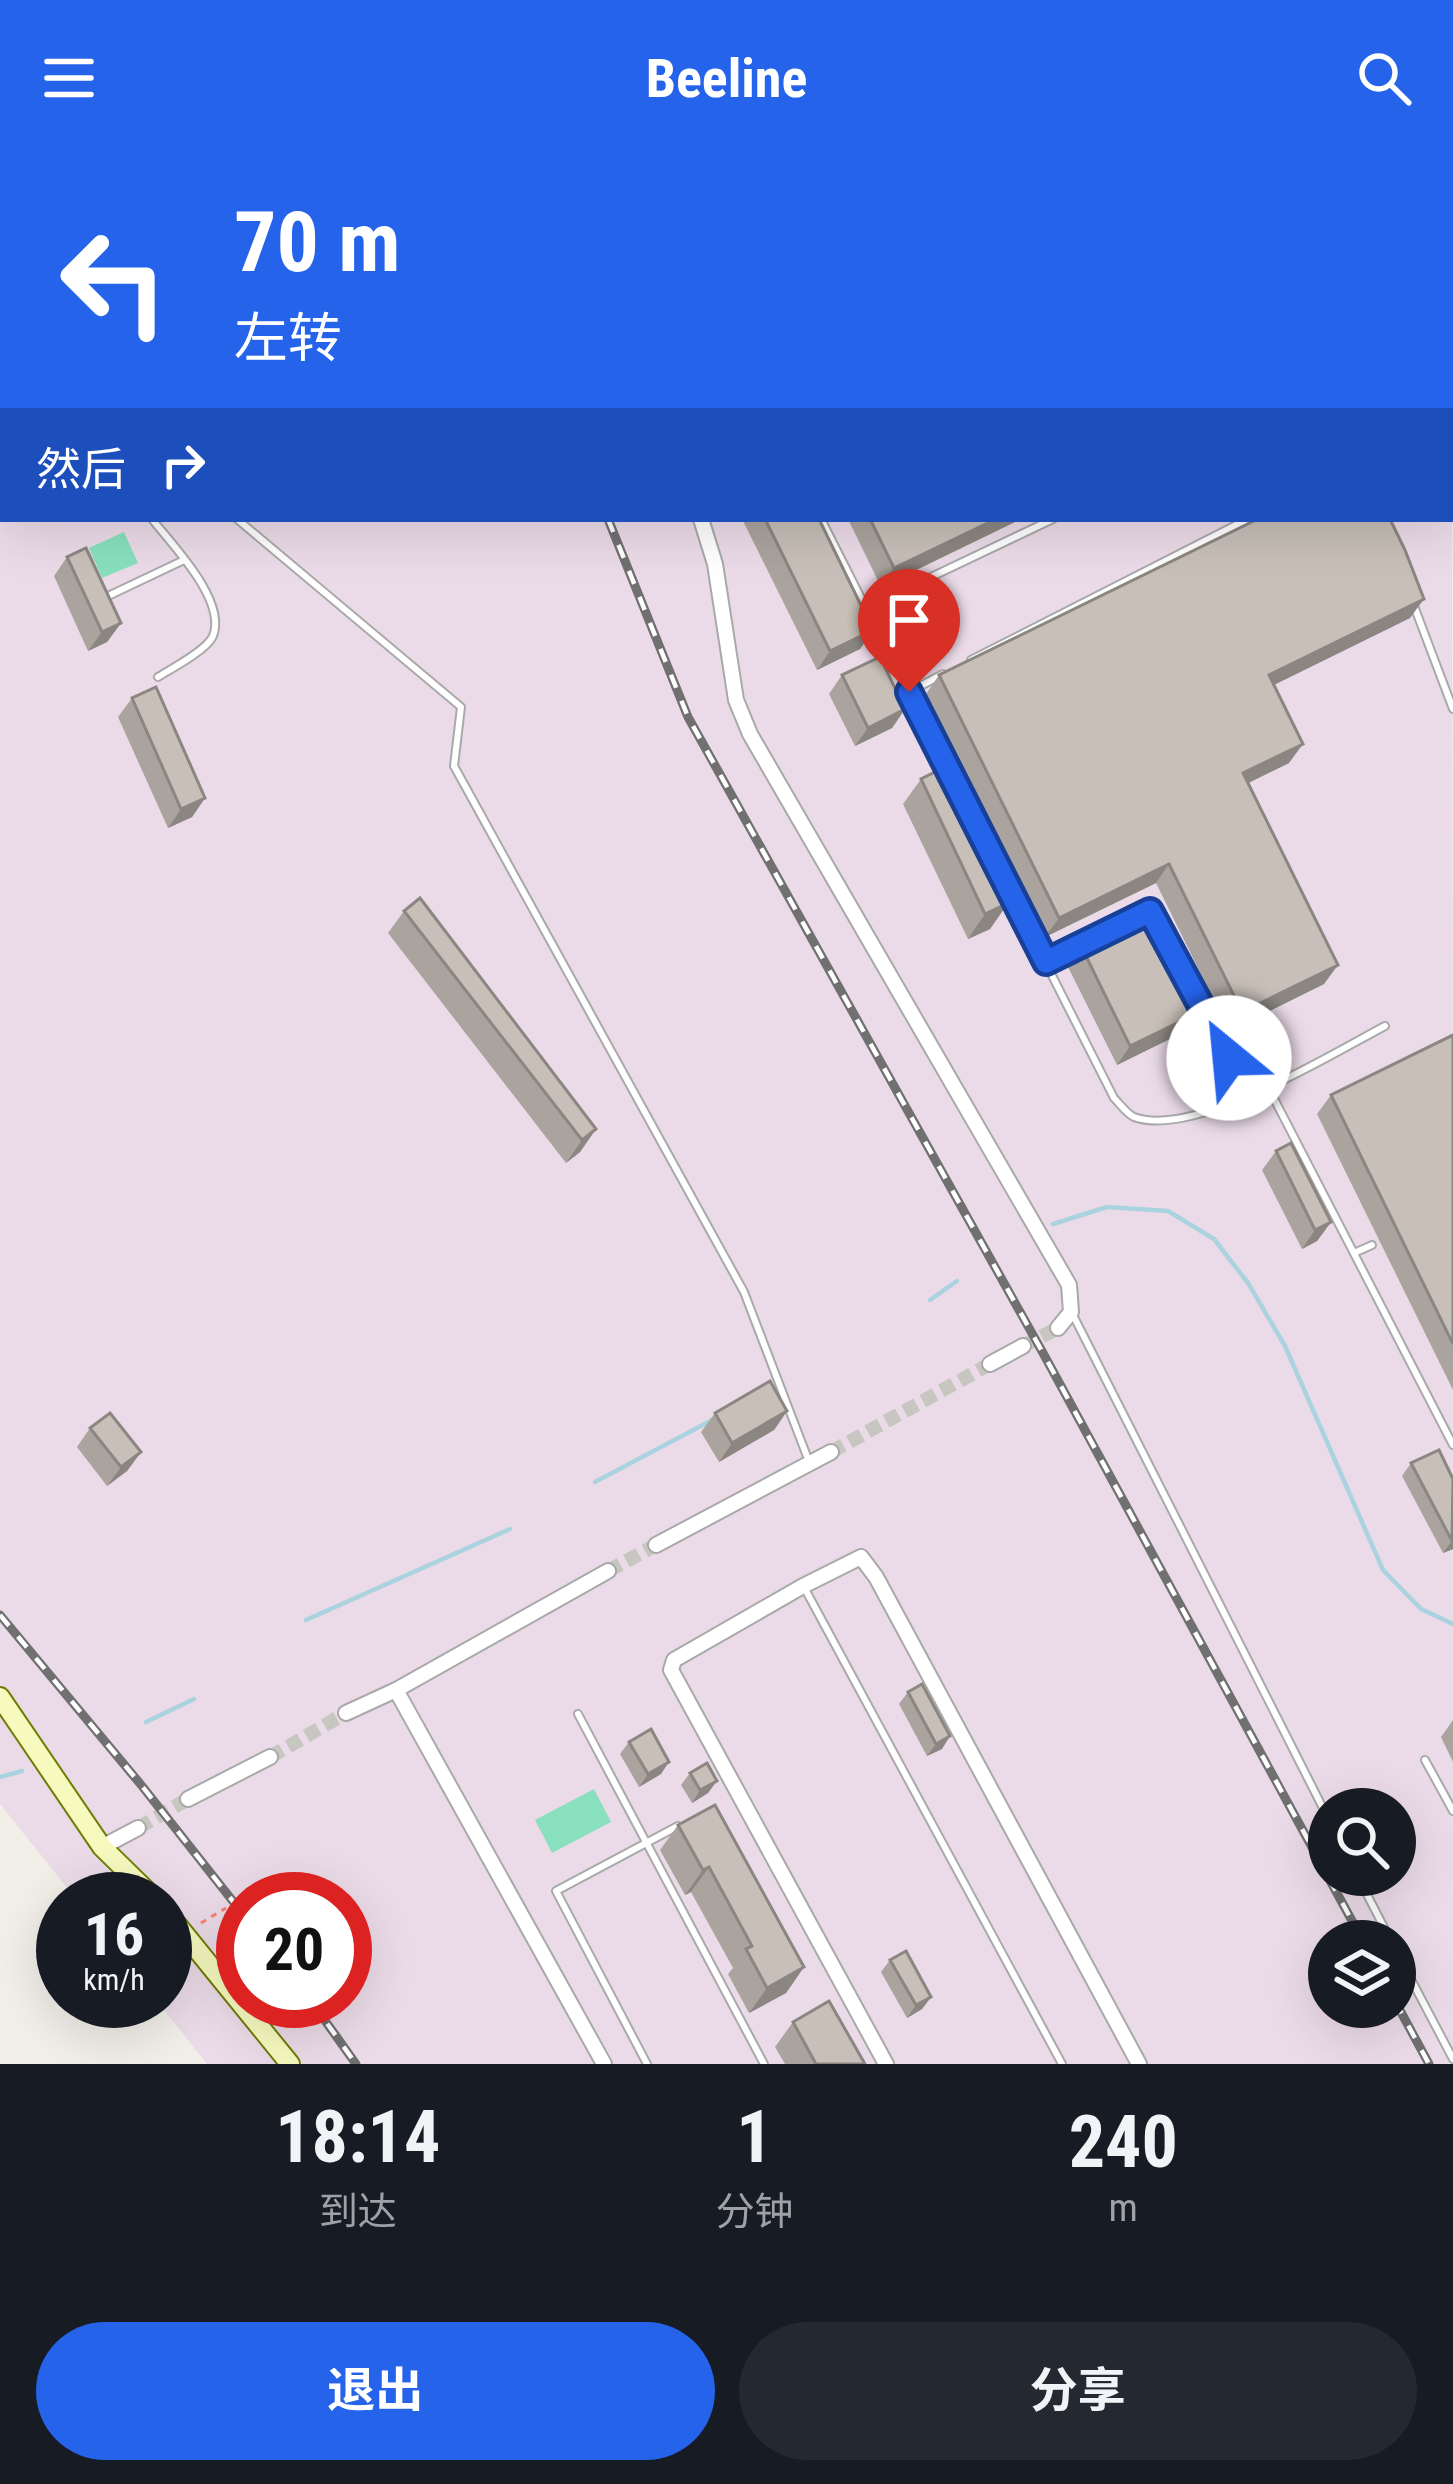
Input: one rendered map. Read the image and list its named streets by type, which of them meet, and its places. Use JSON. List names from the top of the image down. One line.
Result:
{"page":{"header":"Beeline","turn":["70 m","左转"],"then":"然后","speed":"16 km/h","limit":"20","eta":["18:14","到达","1","分钟","240","m"],"buttons":["退出","分享"]}}
